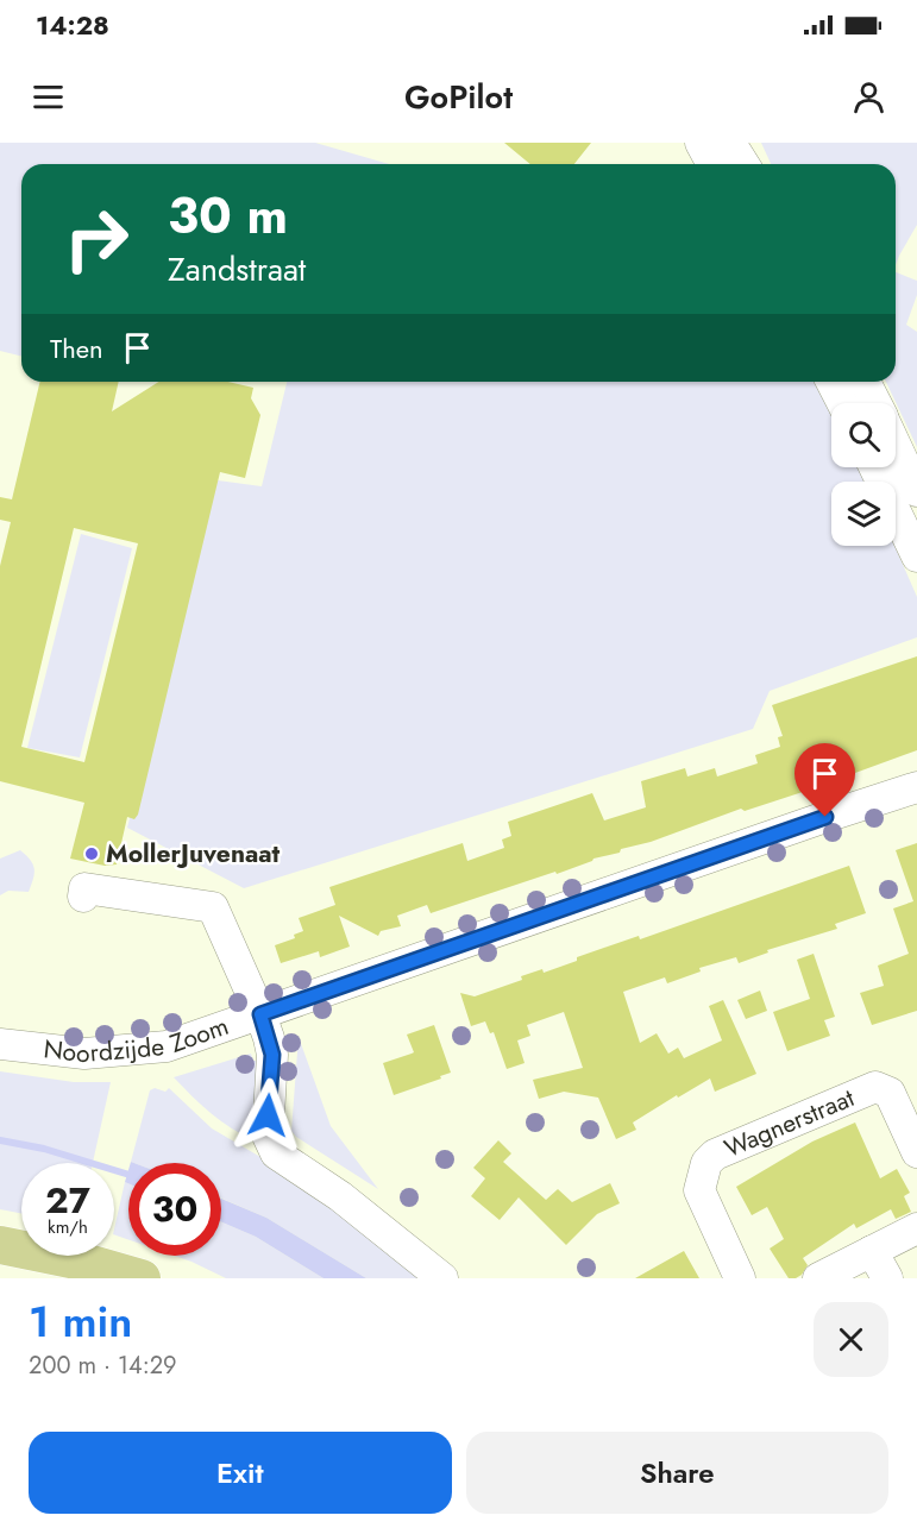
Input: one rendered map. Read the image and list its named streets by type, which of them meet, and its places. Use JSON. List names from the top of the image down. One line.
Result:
{"streets":{"street":["Noordzijde Zoom","Wagnerstraat"]},"places":["MollerJuvenaat"],"page":{"status":"14:28","header":"GoPilot","turn":["30 m","Zandstraat"],"then":"Then","speed":"27 km/h","limit":"30","heading":["1 min","200 m · 14:29"],"buttons":["Exit","Share"]}}
